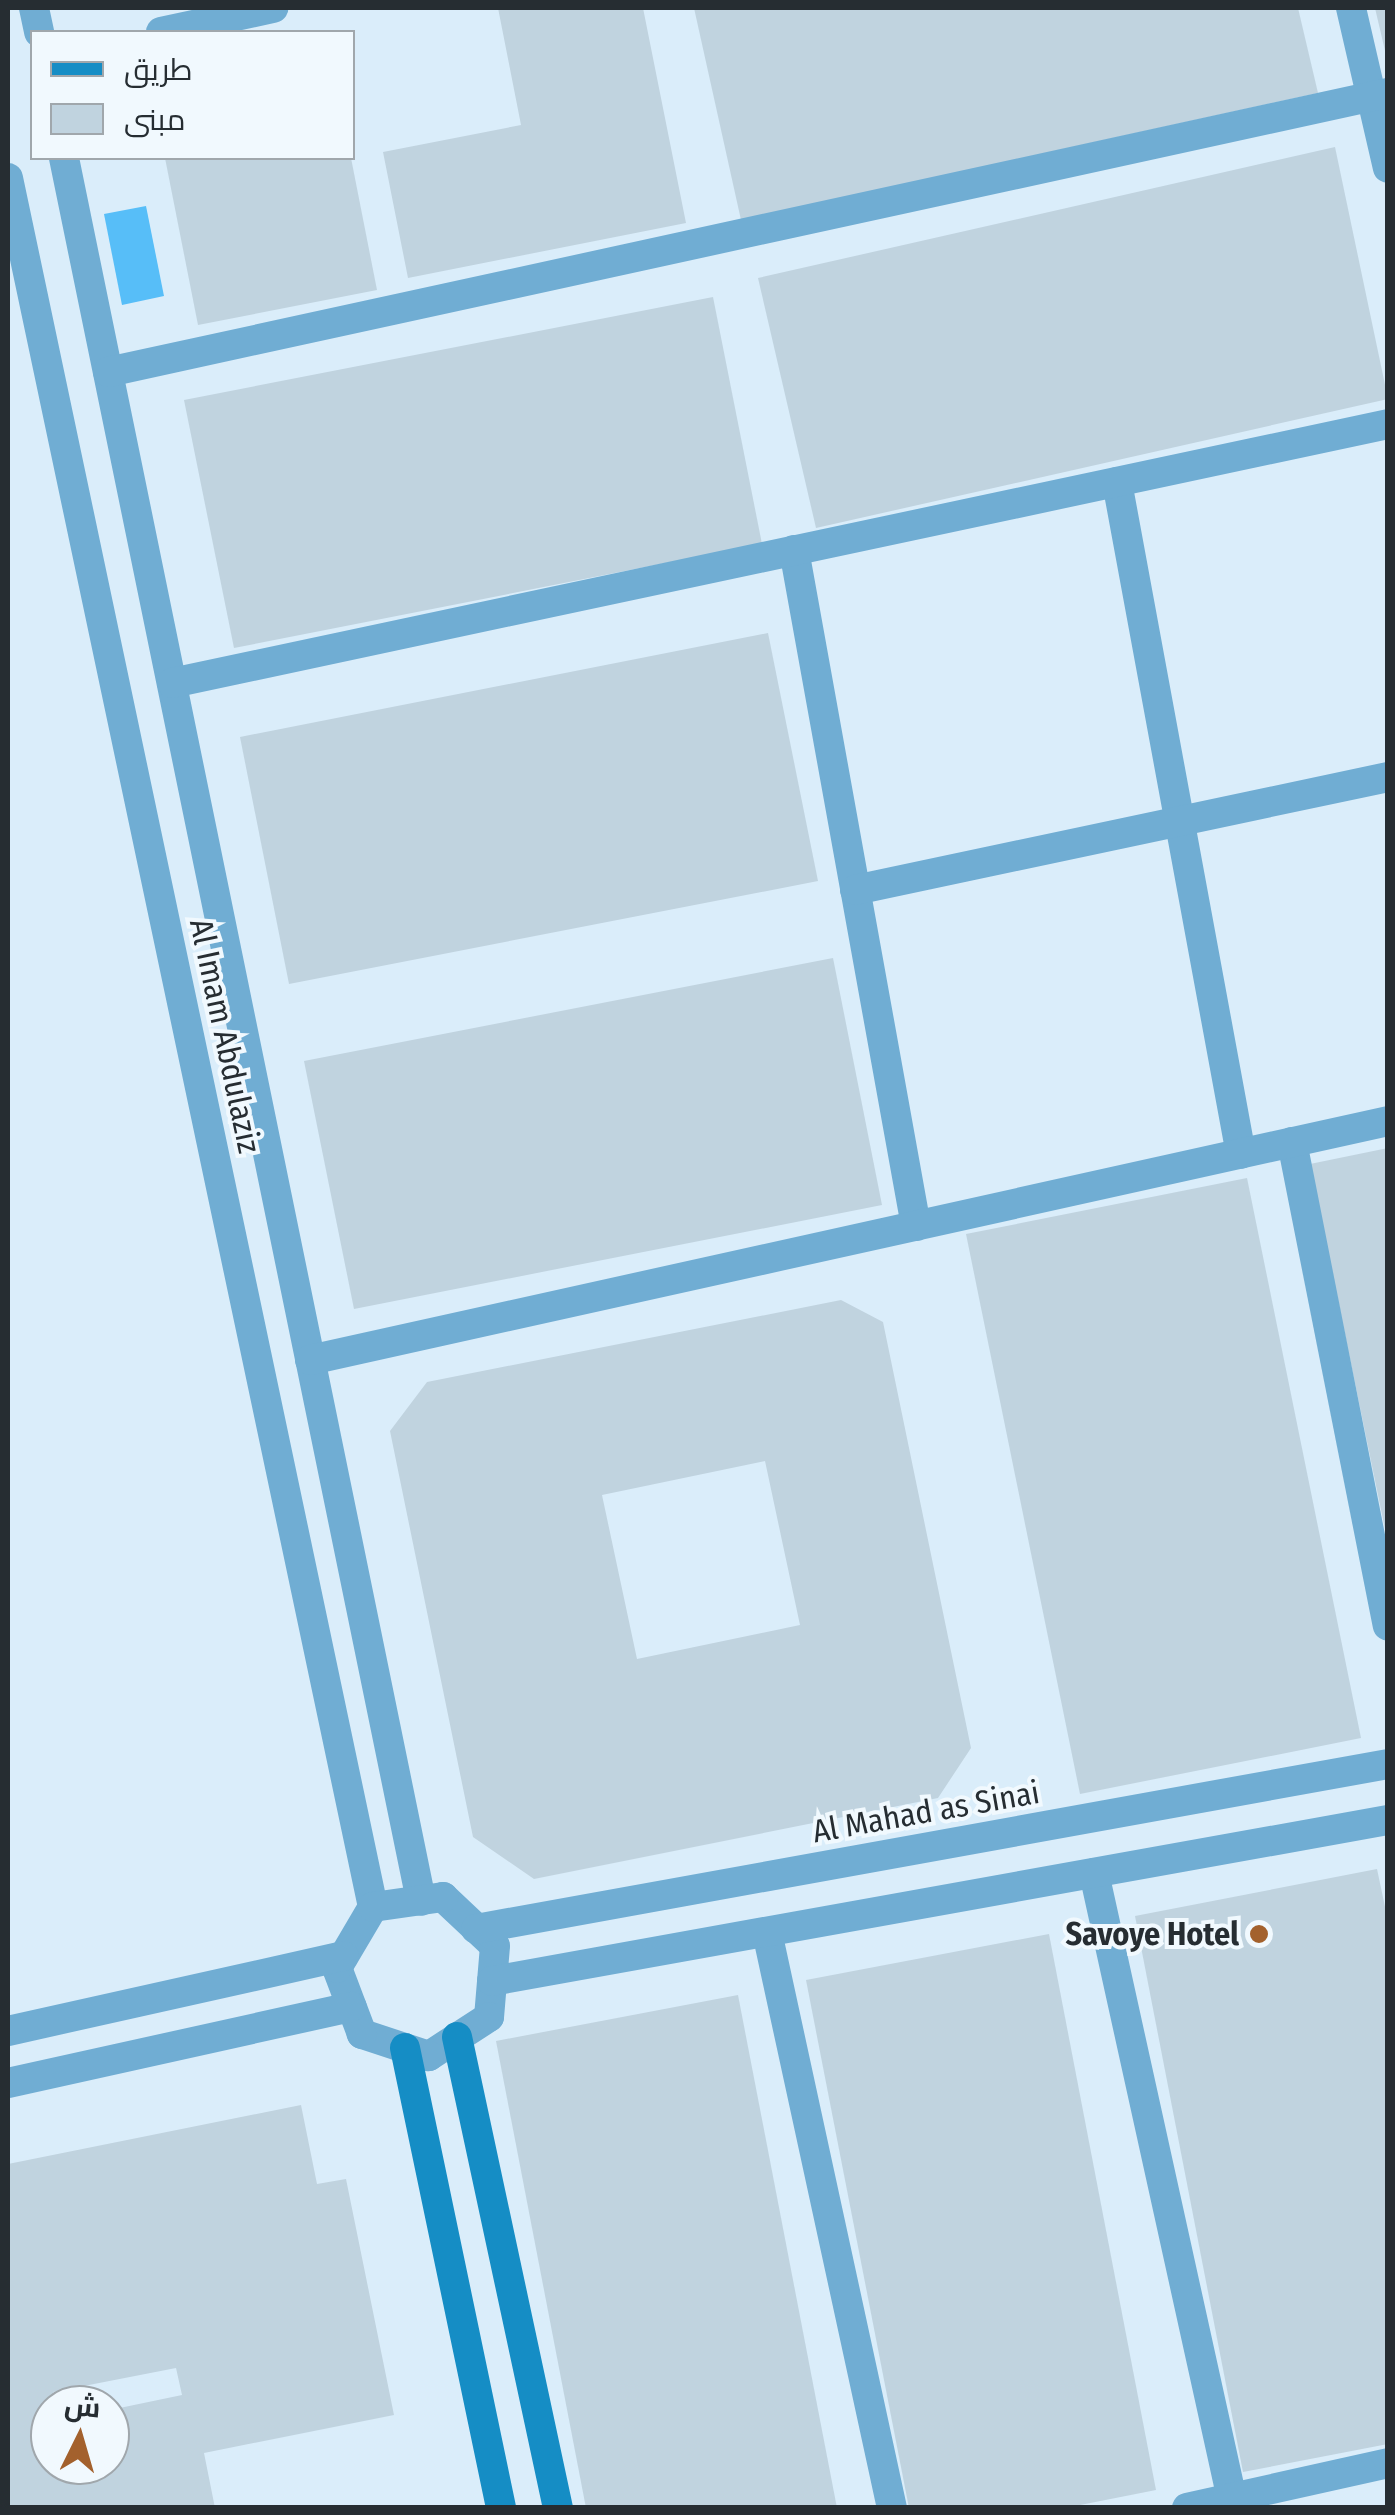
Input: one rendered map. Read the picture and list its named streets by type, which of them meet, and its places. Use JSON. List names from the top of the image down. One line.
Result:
{"streets":{"street":["Al Imam Abdulaziz","Al Mahad as Sinai"]},"crossings":[["Al Imam Abdulaziz","Al Mahad as Sinai"]],"places":["Savoye Hotel"],"legend":["طريق","مبنى"],"north":"top"}
